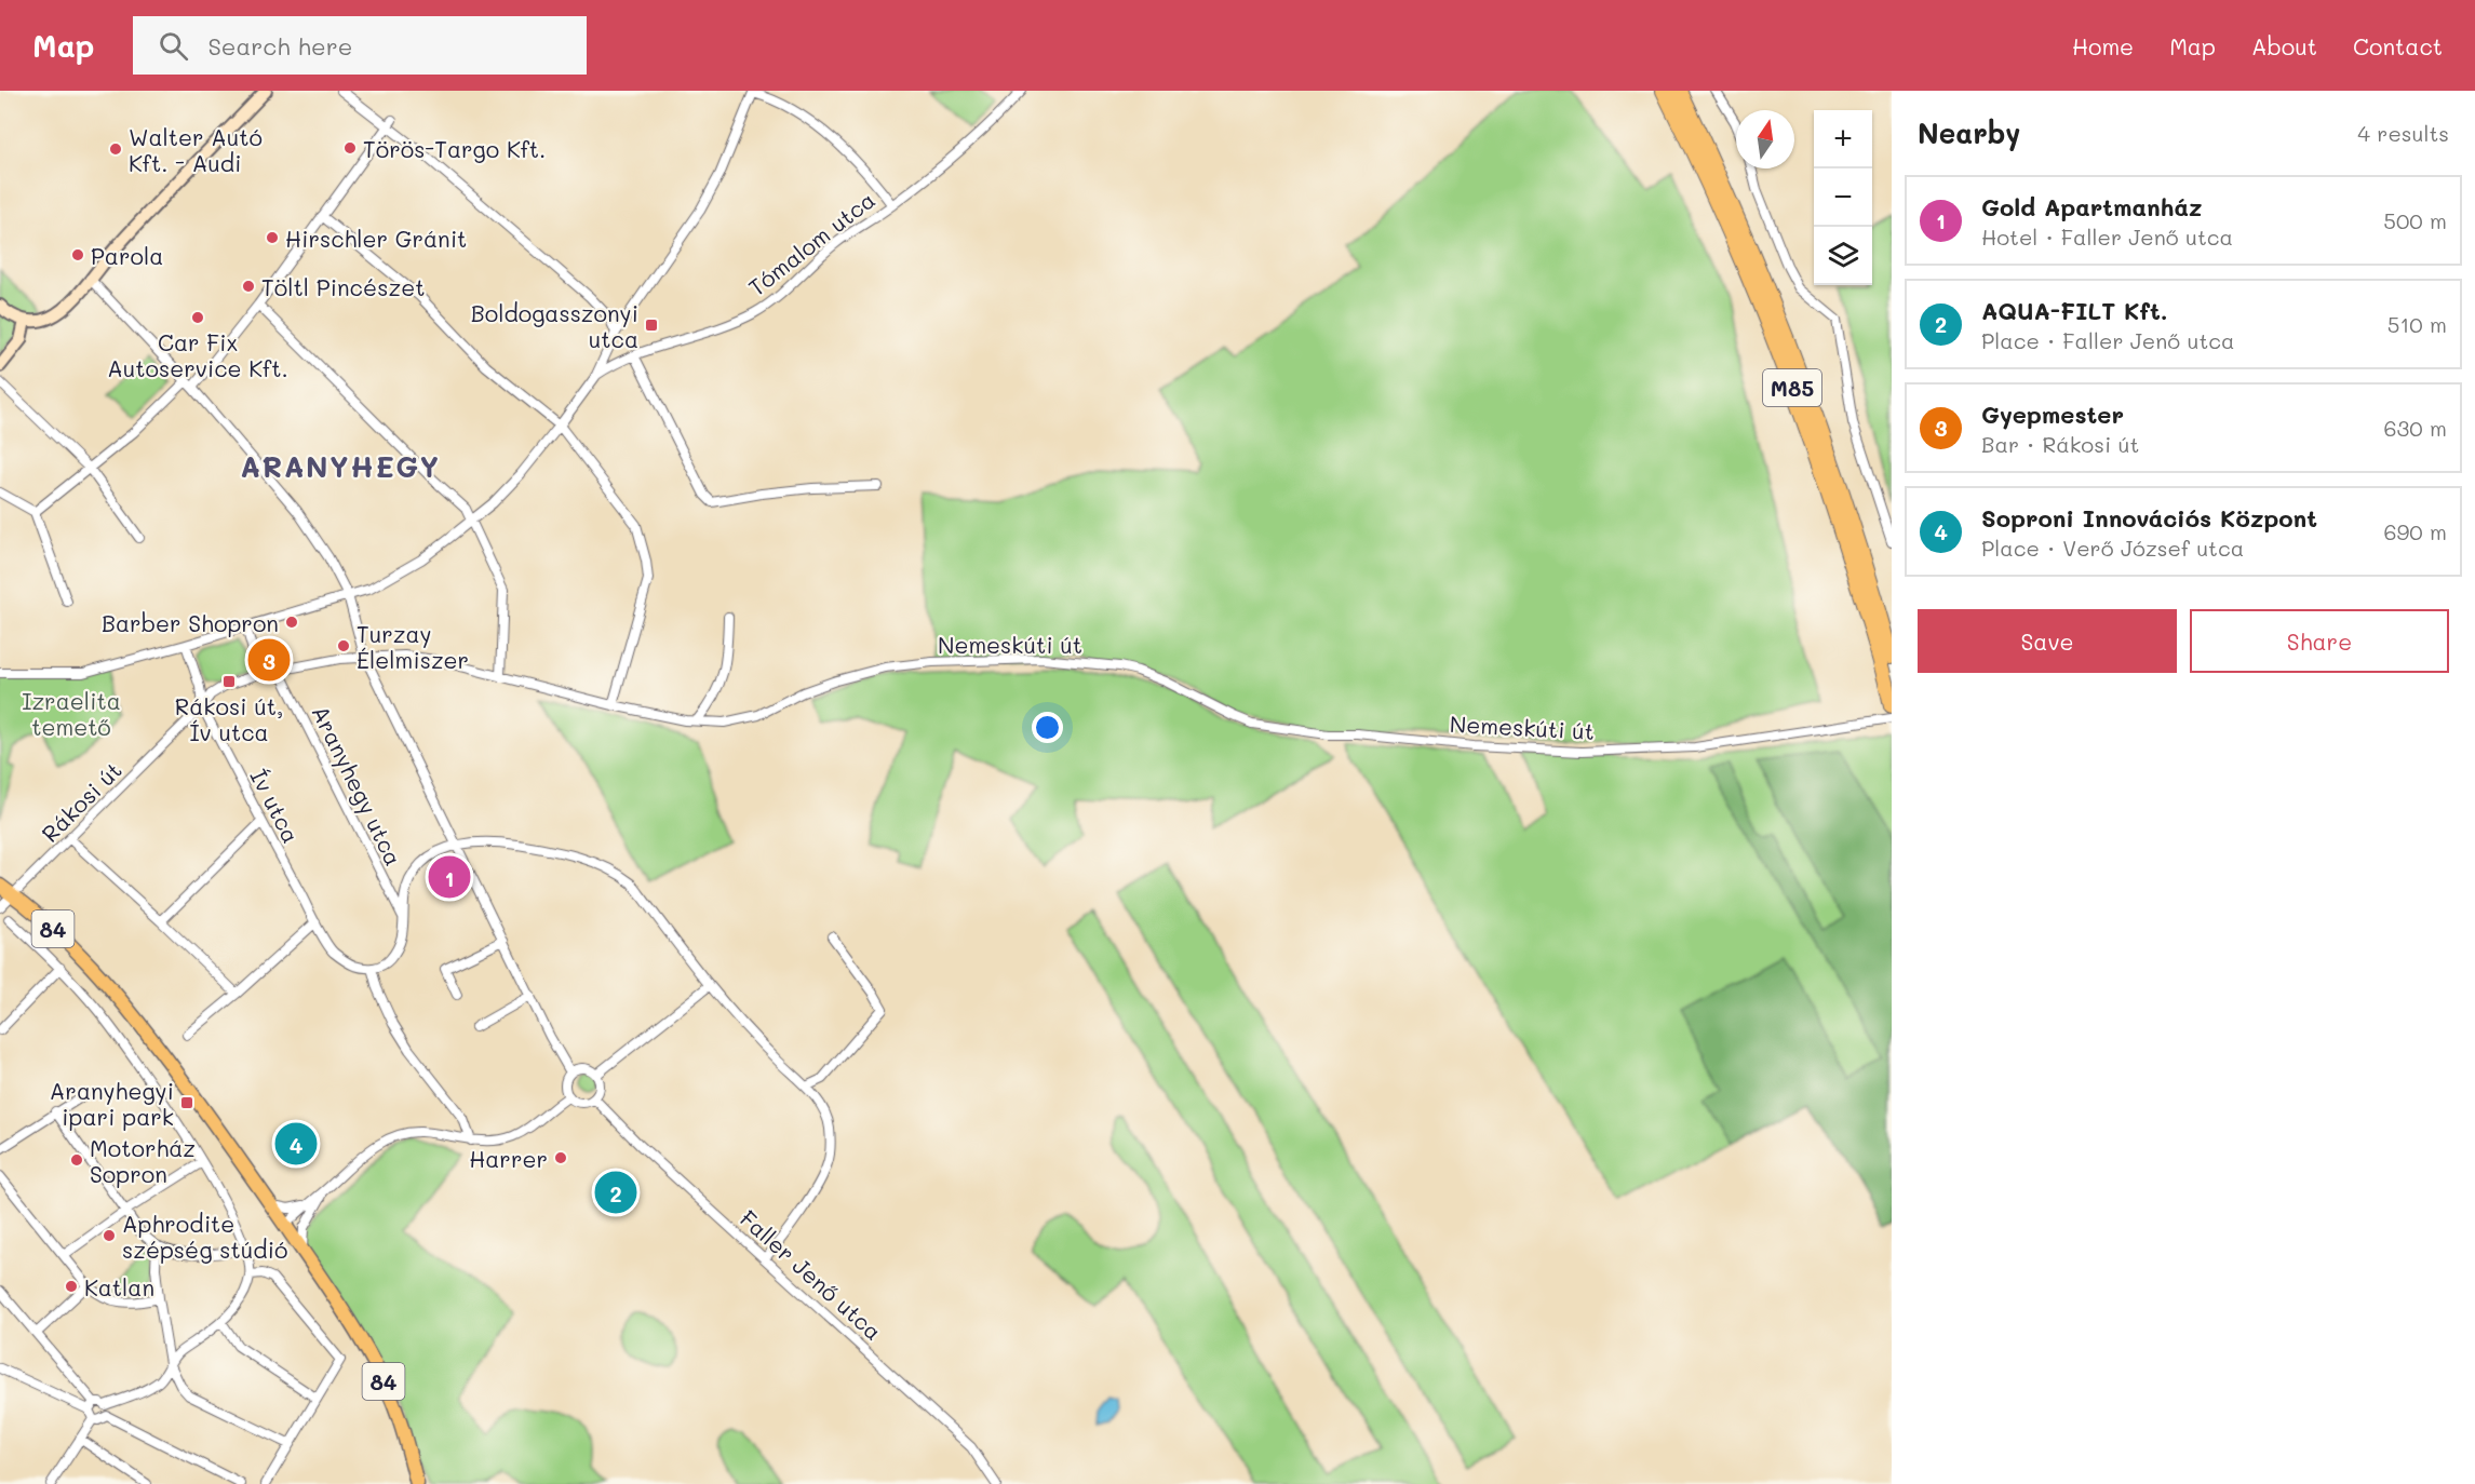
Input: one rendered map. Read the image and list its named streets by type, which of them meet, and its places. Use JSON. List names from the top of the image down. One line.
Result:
{"streets":{"highway":["M85"],"main road":["84"],"street":["Tómalom utca","Nemeskúti út","Aranyhegy utca","Rákosi út","Ív utca","Faller Jenő utca"]},"crossings":[["Tómalom utca","Ív utca"],["Nemeskúti út","Rákosi út"],["Aranyhegy utca","Rákosi út"],["Rákosi út","Ív utca"],["Rákosi út","84"]],"districts":["ARANYHEGY"],"parks":["Izraelita temető"],"places":{"other":["Törös-Targo Kft.","Walter Autó Kft. - Audi","Hirschler Gránit","Parola","Töltl Pincészet","Car Fix Autoservice Kft.","Barber Shopron","Turzay Élelmiszer","Harrer","Motorház Sopron","Aphrodite szépség stúdió","Katlan"],"transit":["Boldogasszonyi utca","Rákosi út, Ív utca","Aranyhegyi ipari park"]},"north":"top","page":{"header":"Map","search":"Search here","nav":["Home","Map","About","Contact"],"heading":["Nearby","4 results"],"map_buttons":["+","−"],"list":[{"mark":"1","name":"Gold Apartmanház","note":"Hotel · Faller Jenő utca","value":"500 m"},{"mark":"2","name":"AQUA-FILT Kft.","note":"Place · Faller Jenő utca","value":"510 m"},{"mark":"3","name":"Gyepmester","note":"Bar · Rákosi út","value":"630 m"},{"mark":"4","name":"Soproni Innovációs Központ","note":"Place · Verő József utca","value":"690 m"}],"buttons":["Save","Share"],"pins":["3","1","4","2"]}}
